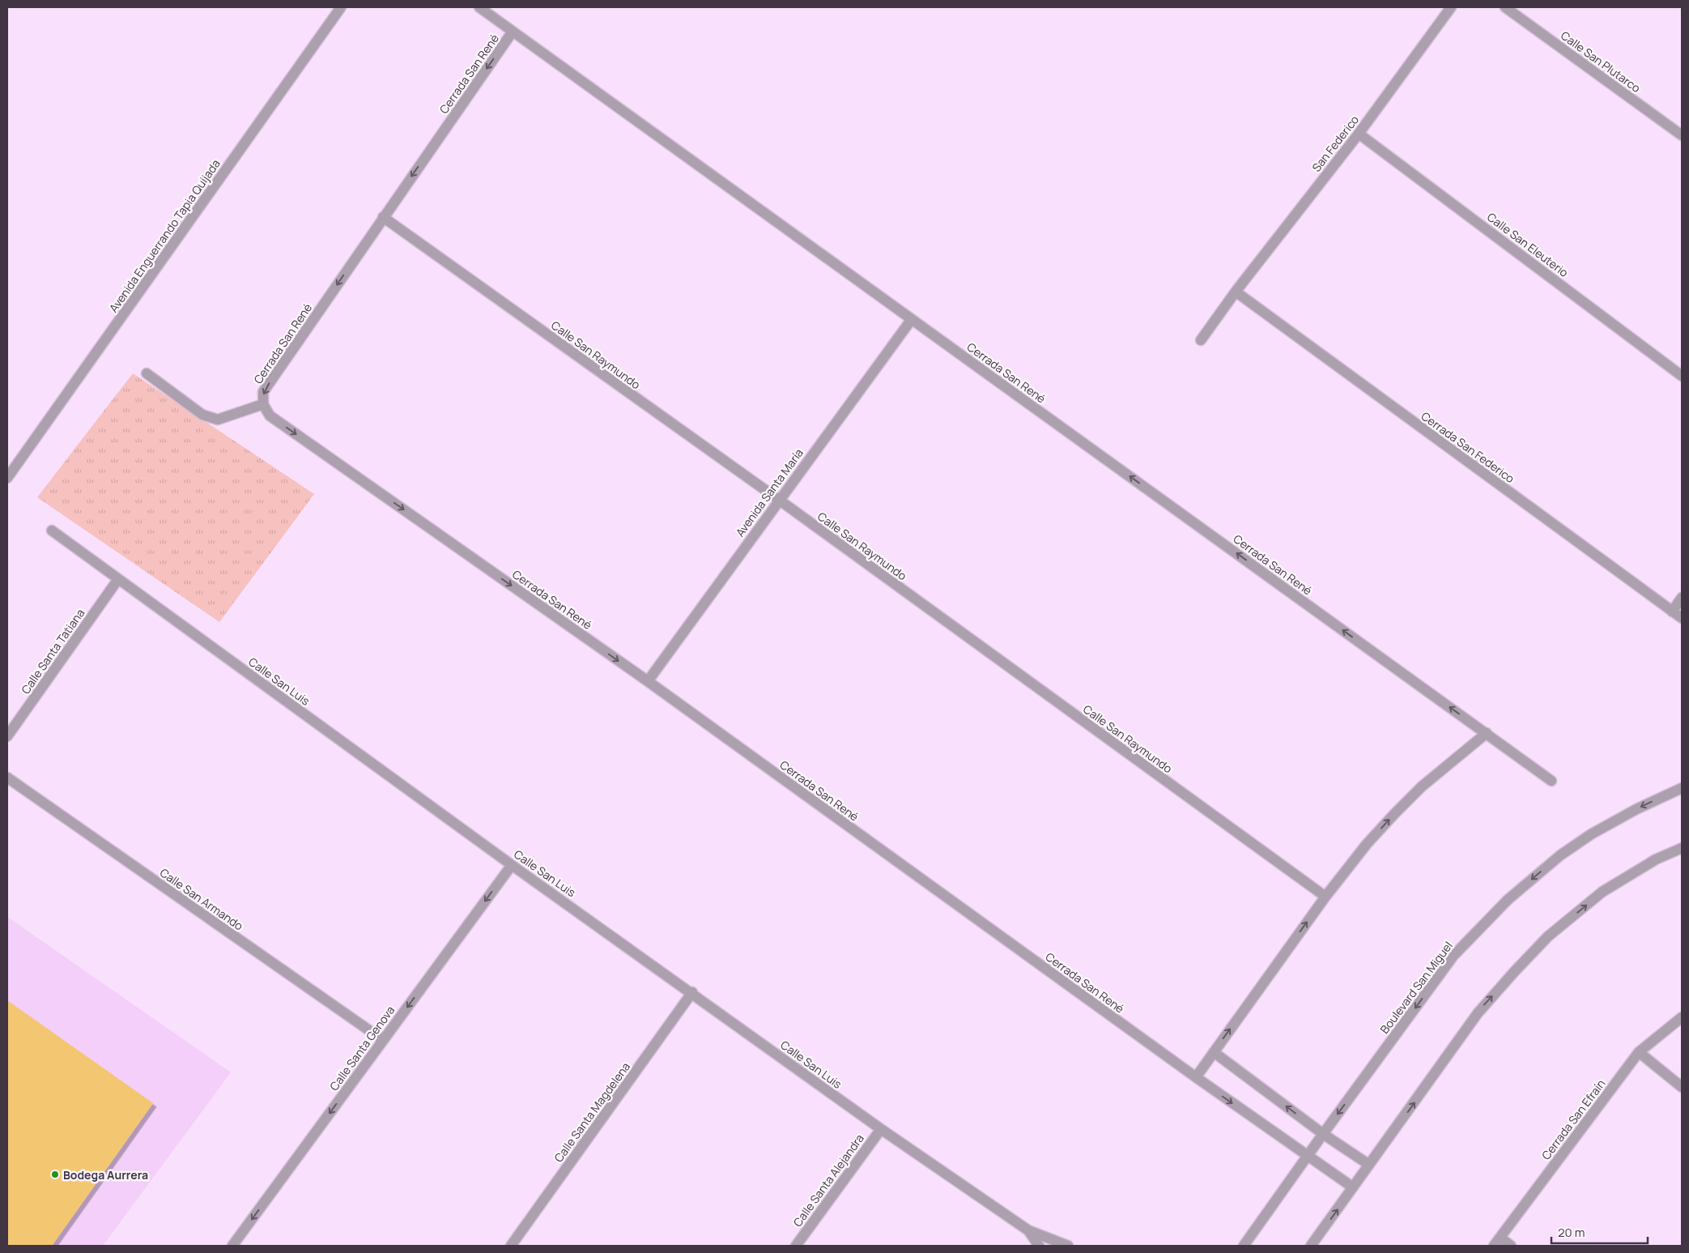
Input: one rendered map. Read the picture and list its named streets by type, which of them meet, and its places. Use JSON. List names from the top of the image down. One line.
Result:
{"streets":{"street":["Calle San Plutarco","Cerrada San René","San Federico","Avenida Enguerrando Tapia Quijada","Calle San Eleuterio","Calle San Raymundo","Cerrada San Federico","Avenida Santa María","Calle Santa Tatiana","Calle San Luis","Calle San Armando","Boulevard San Miguel","Calle Santa Genova","Calle Santa Magdelena","Cerrada San Efraín","Calle Santa Alejandra"]},"crossings":[["Cerrada San René","Calle San Raymundo"],["Cerrada San René","Avenida Santa María"],["Cerrada San René","Boulevard San Miguel"],["San Federico","Calle San Eleuterio"],["San Federico","Cerrada San Federico"],["Calle San Raymundo","Avenida Santa María"],["Calle Santa Tatiana","Calle San Luis"],["Calle San Luis","Calle Santa Genova"],["Calle San Luis","Calle Santa Magdelena"],["Calle San Luis","Calle Santa Alejandra"],["Calle San Armando","Calle Santa Genova"]],"one_way":["Calle Santa Genova"],"places":["Bodega Aurrera"],"scale_bar":"20 m"}
